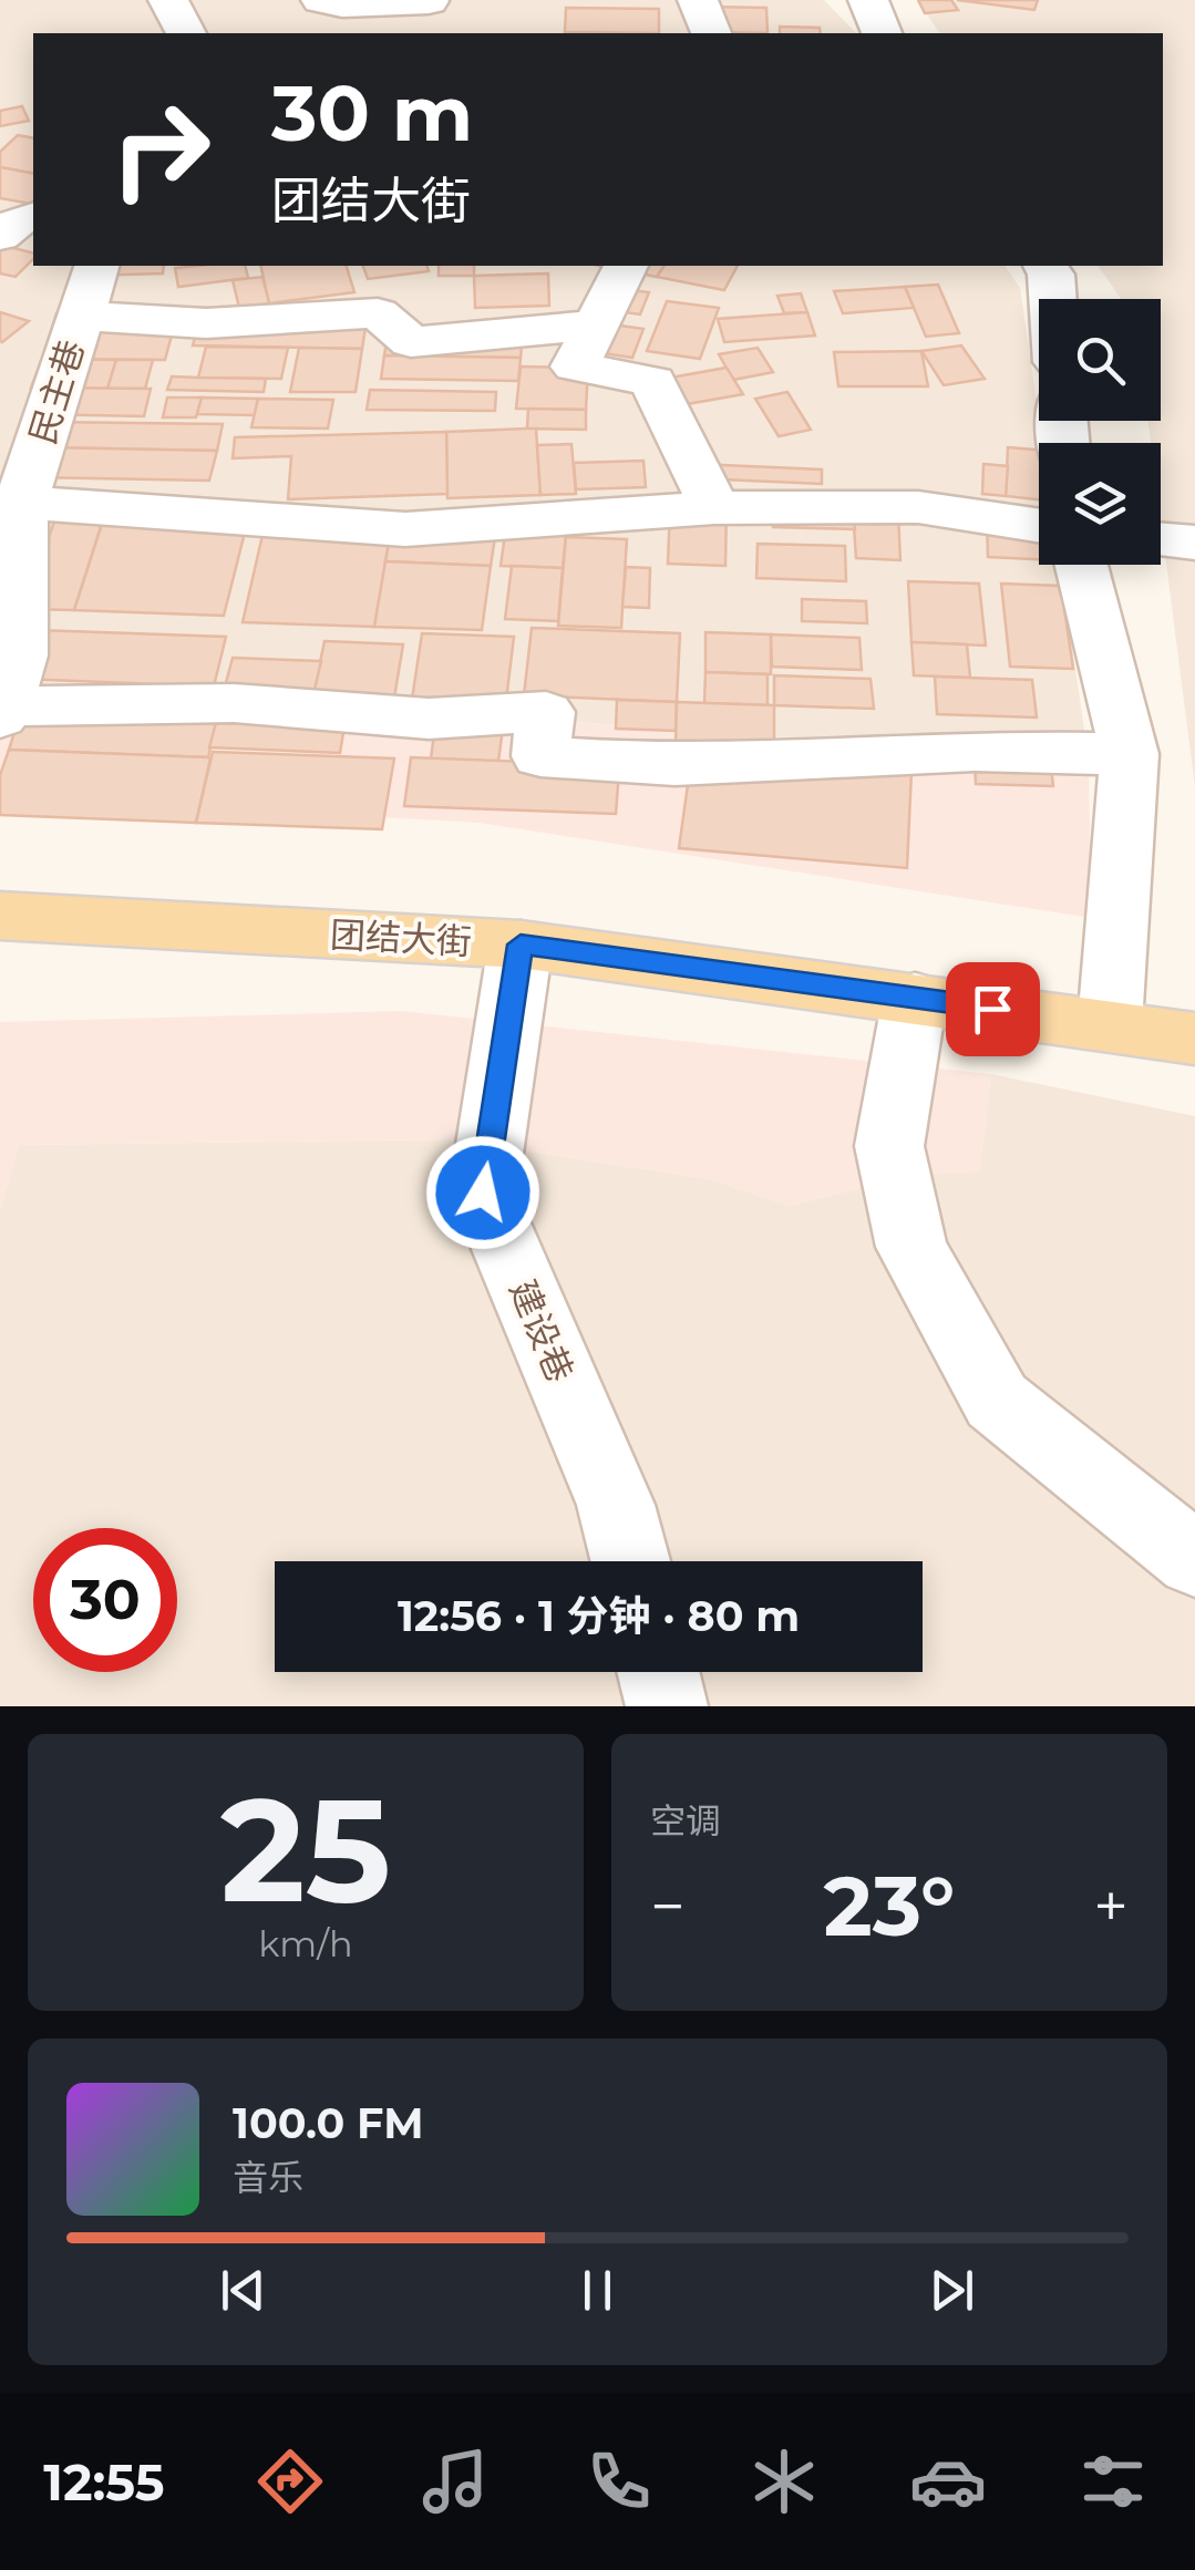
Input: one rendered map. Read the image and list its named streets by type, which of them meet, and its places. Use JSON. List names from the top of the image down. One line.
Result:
{"streets":{"main road":["团结大街"],"street":["民主巷","建设巷"]},"crossings":[["团结大街","建设巷"]],"page":{"turn":["30 m","团结大街"],"limit":"30","trip":"12:56 · 1 分钟 · 80 m","tile":[["25","km/h"],"空调"],"heat":["−","23°","+"],"song":["100.0 FM","音乐"],"tabs":"12:55"}}
